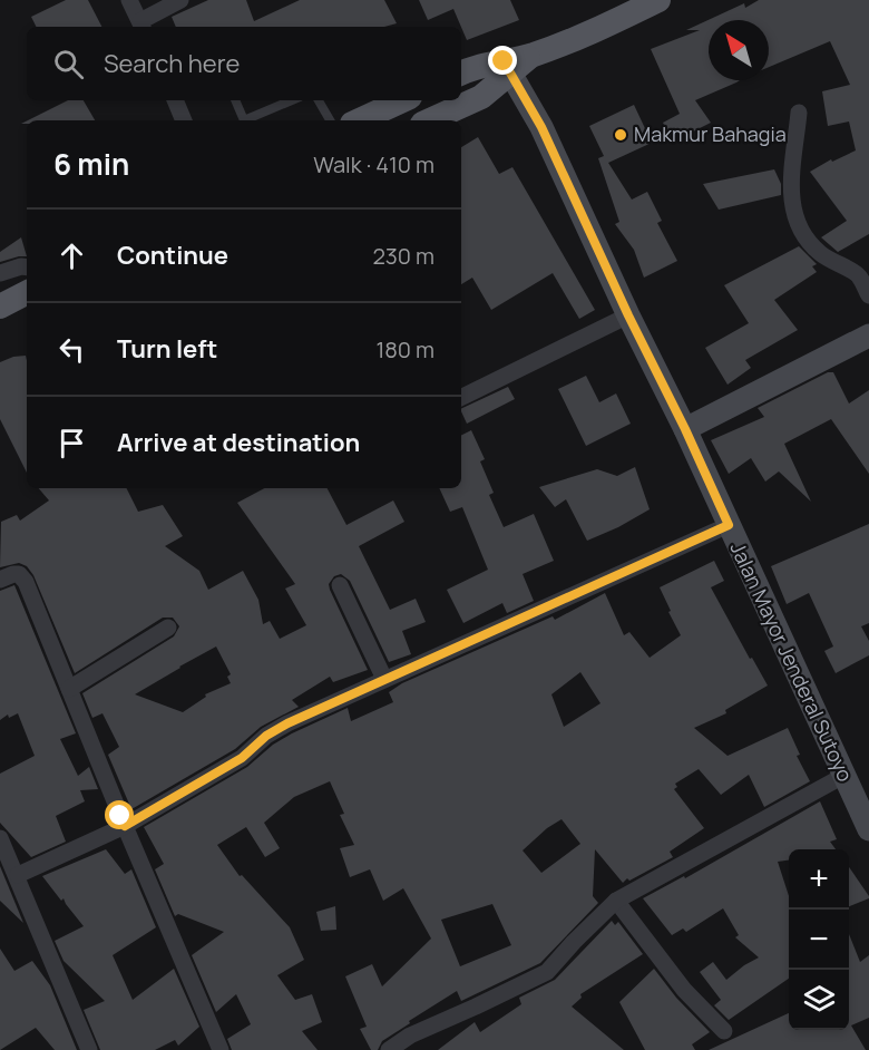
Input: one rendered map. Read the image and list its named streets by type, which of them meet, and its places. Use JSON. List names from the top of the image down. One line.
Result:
{"streets":{"main road":["Jalan Mayor Jenderal Sutoyo"]},"places":["Makmur Bahagia"],"north":"top left","page":{"search":"Search here","heading":["6 min","Walk · 410 m"],"list":[["Continue","230 m"],["Turn left","180 m"],"Arrive at destination"],"map_buttons":["+","−"]}}
